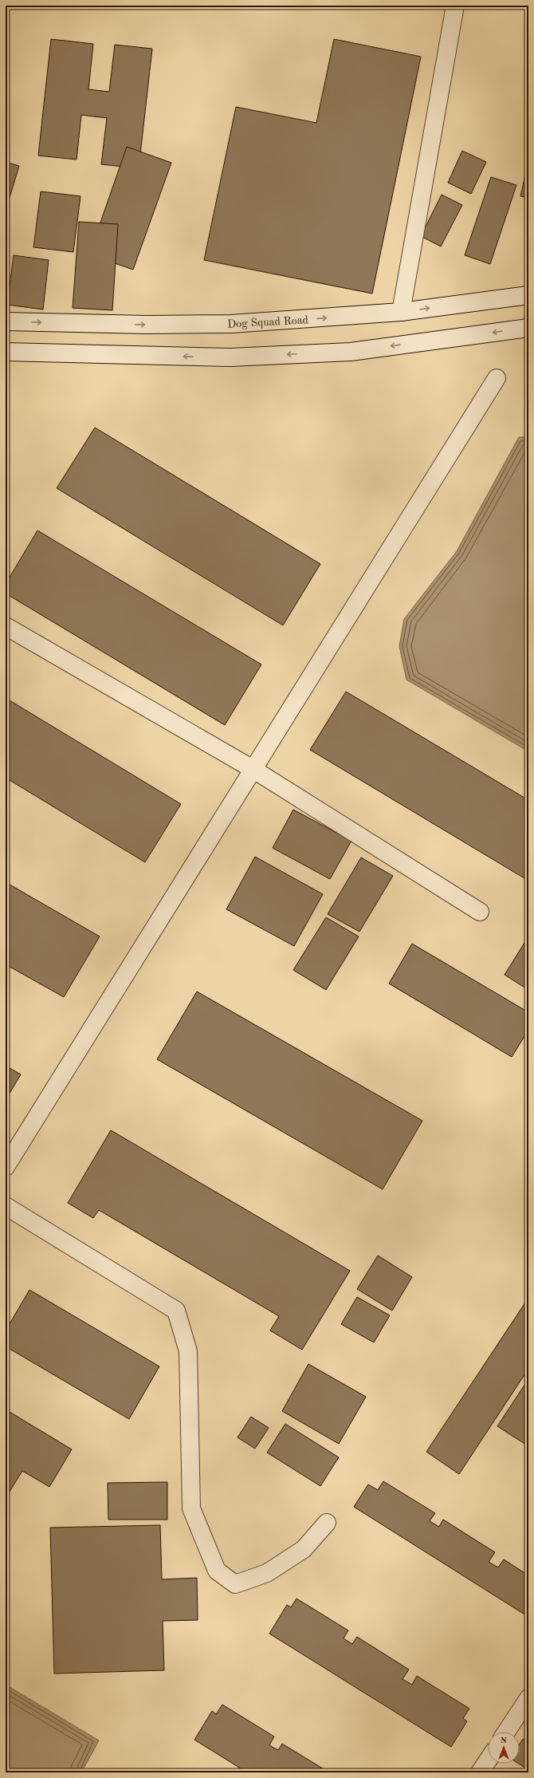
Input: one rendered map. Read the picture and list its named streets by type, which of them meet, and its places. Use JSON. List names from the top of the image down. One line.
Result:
{"streets":{"street":["Dog Squad Road"]},"north":"top"}
